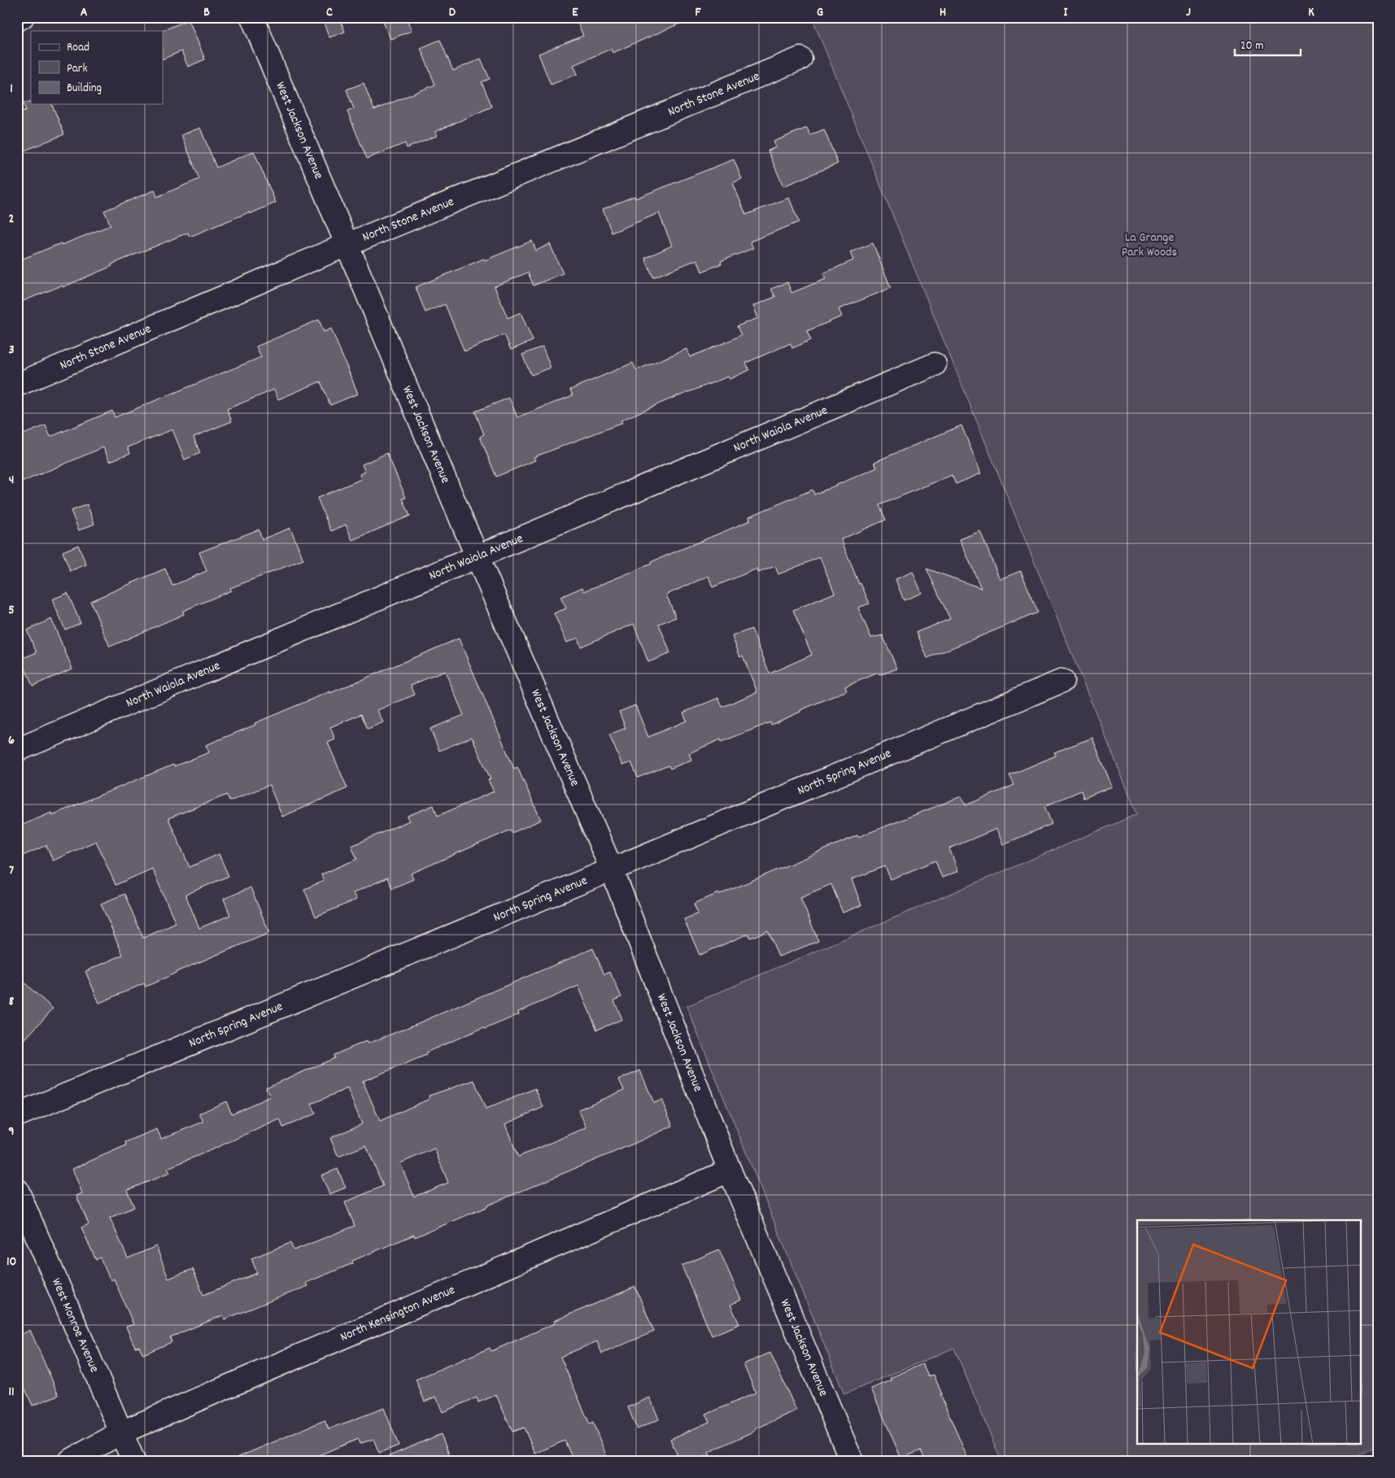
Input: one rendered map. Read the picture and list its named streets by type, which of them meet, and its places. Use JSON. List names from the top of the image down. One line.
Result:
{"streets":{"street":["North Stone Avenue","West Jackson Avenue","North Waiola Avenue","North Spring Avenue","North Kensington Avenue","West Monroe Avenue"]},"crossings":[["North Stone Avenue","West Jackson Avenue"],["West Jackson Avenue","North Waiola Avenue"],["West Jackson Avenue","North Spring Avenue"],["West Jackson Avenue","North Kensington Avenue"],["North Kensington Avenue","West Monroe Avenue"]],"parks":["La Grange Park Woods"],"legend":["Road","Park","Building"],"scale_bar":"20 m","grid":{"columns":["A","B","C","D","E","F","G","H","I","J","K"],"rows":["1","2","3","4","5","6","7","8","9","10","11"]}}
